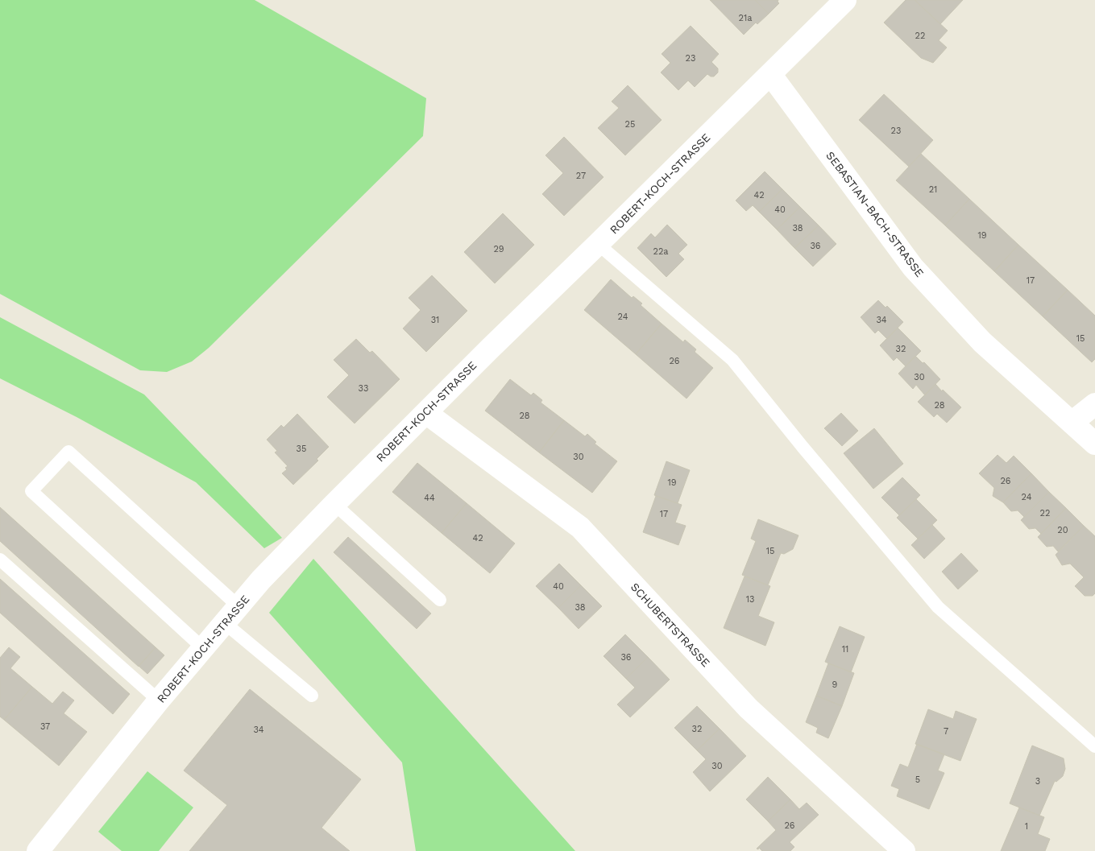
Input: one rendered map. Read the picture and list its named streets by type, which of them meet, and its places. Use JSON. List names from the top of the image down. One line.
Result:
{"streets":{"street":["ROBERT-KOCH-STRASSE","SEBASTIAN-BACH-STRASSE","SCHUBERTSTRASSE"]},"crossings":[["ROBERT-KOCH-STRASSE","SEBASTIAN-BACH-STRASSE"],["ROBERT-KOCH-STRASSE","SCHUBERTSTRASSE"]],"house_numbers":["21a","22","23","25","23","27","21","42","40","38","19","36","29","22a","17","24","31","34","15","32","26","30","33","28","28","35","30","26","19","24","44","22","17","20","42","15","40","13","38","11","36","9","37","32","34","7","30","5","3","26","1"]}
